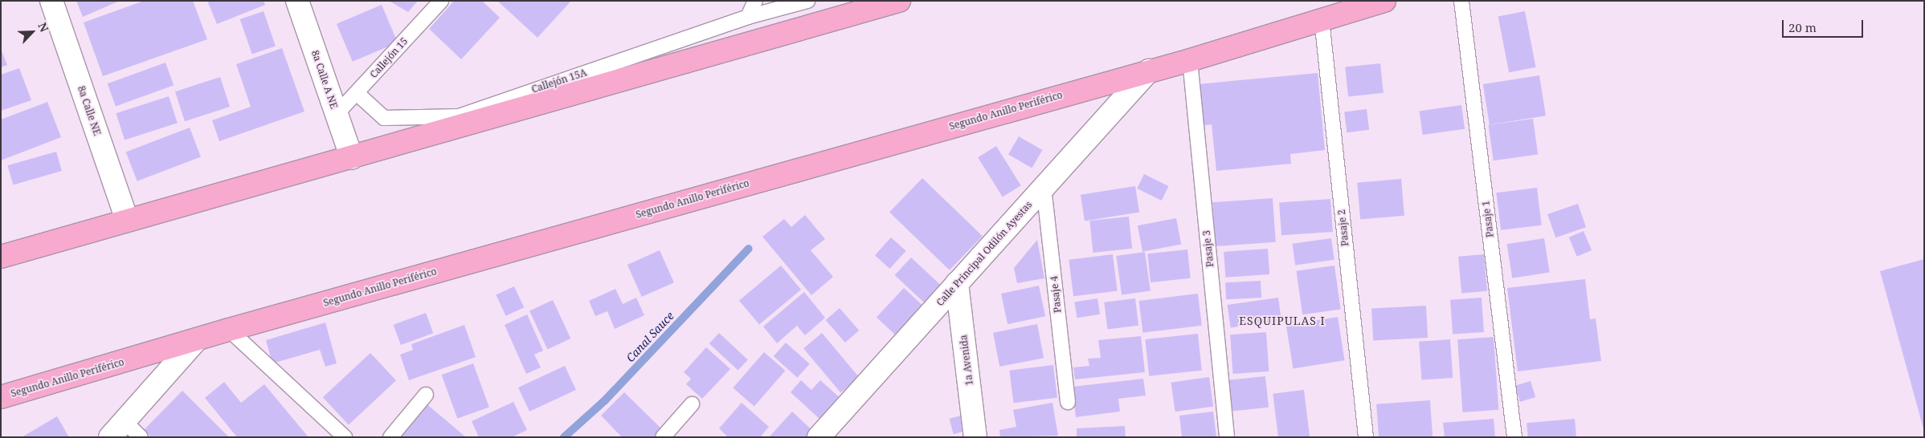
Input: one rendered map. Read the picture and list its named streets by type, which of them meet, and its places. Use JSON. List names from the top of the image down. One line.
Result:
{"streets":{"main road":["Segundo Anillo Periférico"],"street":["8a Calle A NE","8a Calle NE","Calle Principal Odilón Ayestas","1a Avenida"],"lane":["Callejón 15","Callejón 15A","Pasaje 1","Pasaje 2","Pasaje 3","Pasaje 4"]},"crossings":[["Callejón 15","8a Calle A NE"],["Callejón 15","Callejón 15A"],["Segundo Anillo Periférico","Pasaje 2"],["Segundo Anillo Periférico","Pasaje 3"],["Segundo Anillo Periférico","Calle Principal Odilón Ayestas"],["Calle Principal Odilón Ayestas","Pasaje 4"],["Calle Principal Odilón Ayestas","1a Avenida"]],"districts":["ESQUIPULAS I"],"water":["Canal Sauce"],"scale_bar":"20 m","north":"top right"}
